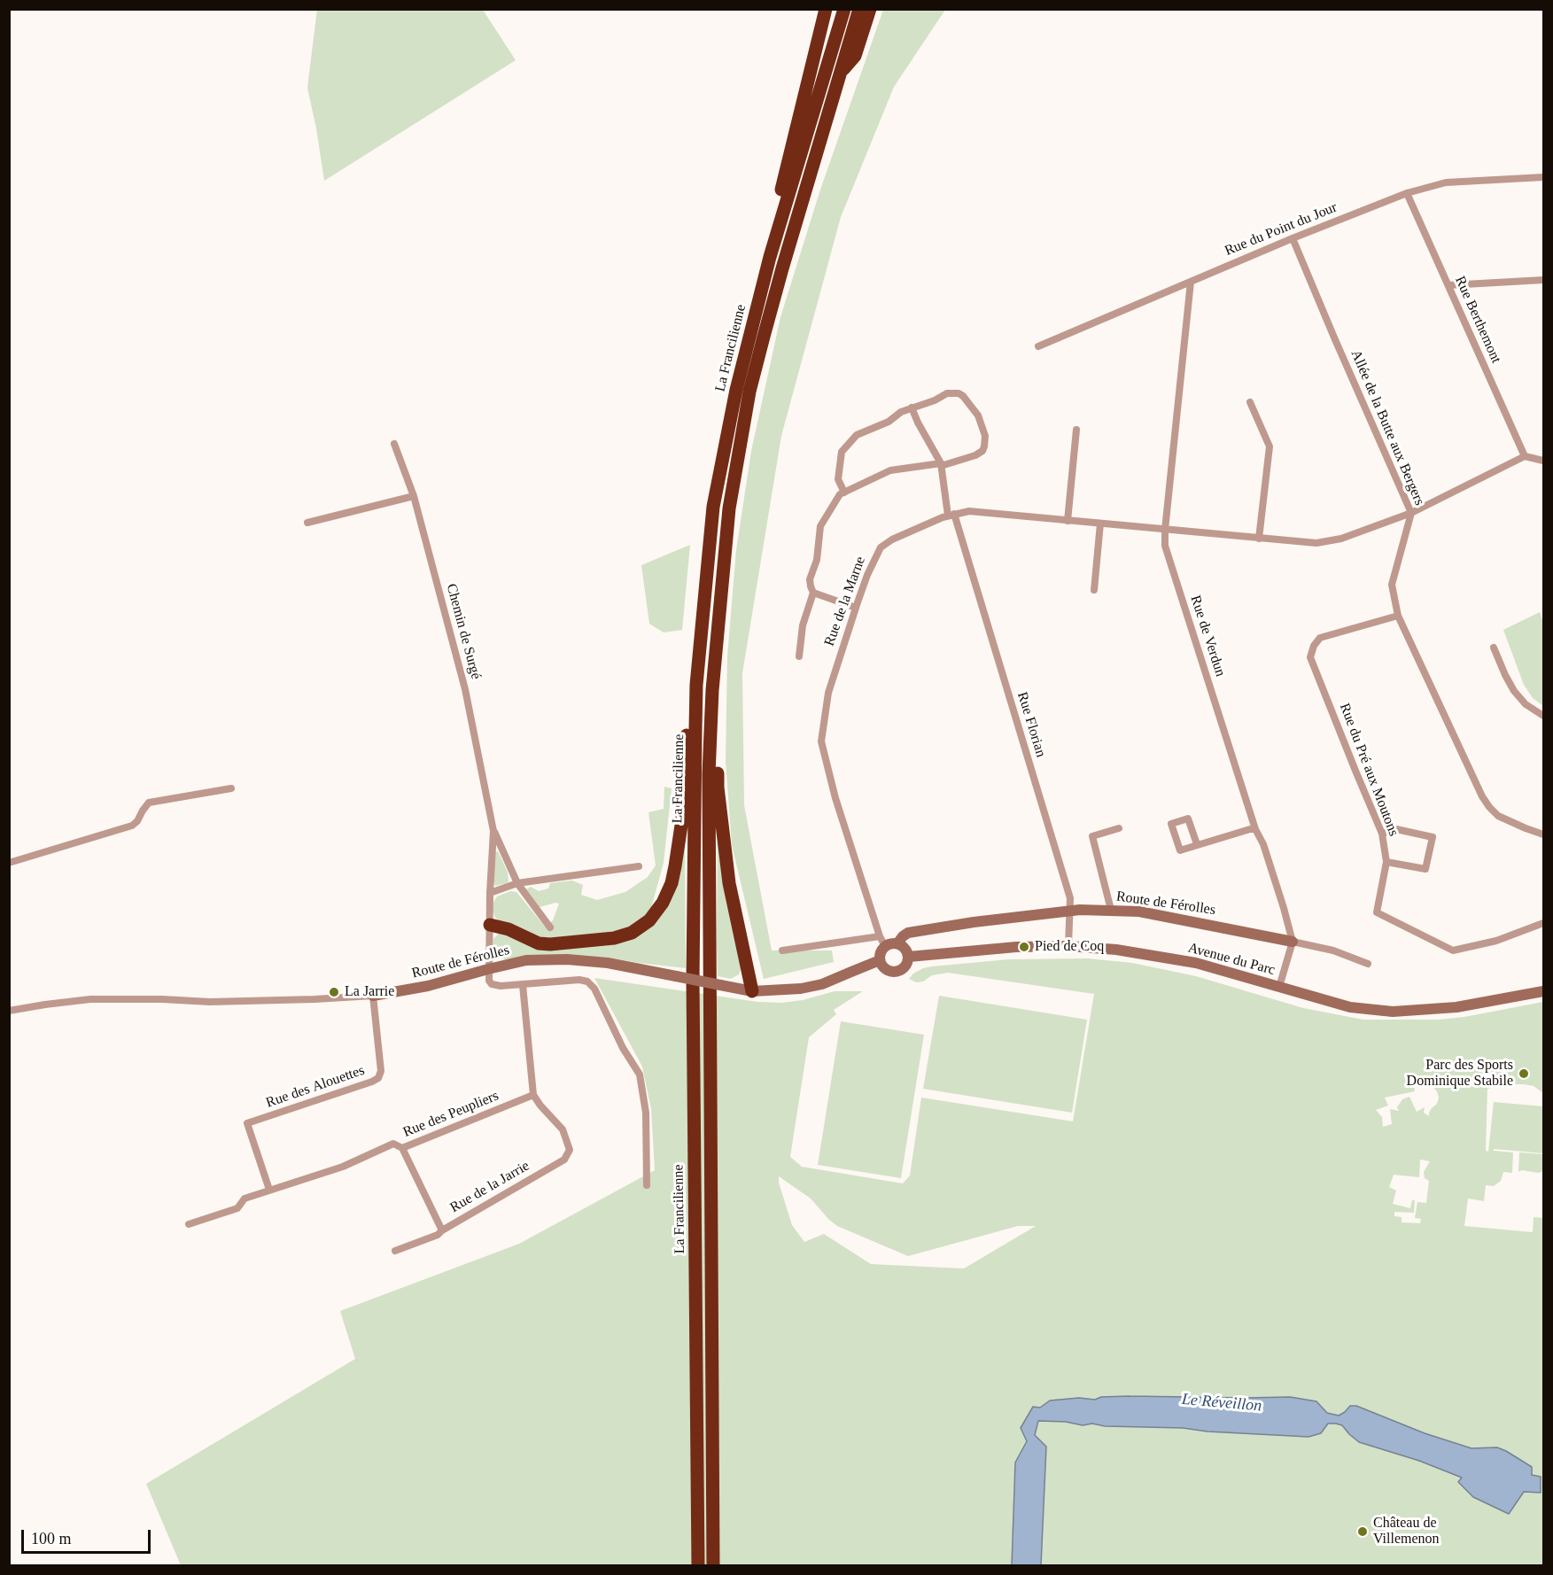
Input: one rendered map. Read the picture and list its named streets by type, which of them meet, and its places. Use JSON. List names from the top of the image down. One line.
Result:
{"streets":{"highway":["La Francilienne"],"street":["Rue du Point du Jour","Rue Berthemont","Allée de la Butte aux Bergers","Rue de la Marne","Chemin de Surgé","Rue de Verdun","Rue Florian","Rue du Pré aux Moutons","Route de Férolles","Avenue du Parc","Rue des Alouettes","Rue des Peupliers","Rue de la Jarrie"]},"crossings":[["Rue du Point du Jour","Rue Berthemont"],["Rue du Point du Jour","Allée de la Butte aux Bergers"],["Rue du Point du Jour","Rue de Verdun"],["Rue Berthemont","Rue de la Marne"],["Allée de la Butte aux Bergers","Rue de la Marne"],["Allée de la Butte aux Bergers","Rue du Pré aux Moutons"],["Rue de la Marne","Rue de Verdun"],["Rue de la Marne","Rue Florian"],["Rue de la Marne","Route de Férolles"],["Rue de la Marne","Avenue du Parc"],["Chemin de Surgé","Route de Férolles"],["Rue de Verdun","Route de Férolles"],["Rue Florian","Route de Férolles"],["Rue Florian","Avenue du Parc"],["Route de Férolles","Avenue du Parc"],["Route de Férolles","Rue des Alouettes"],["Rue des Alouettes","Rue des Peupliers"],["Rue des Peupliers","Rue de la Jarrie"]],"water":["Le Réveillon"],"places":["Pied de Coq","La Jarrie","Parc des Sports Dominique Stabile","Château de Villemenon"],"scale_bar":"100 m"}
